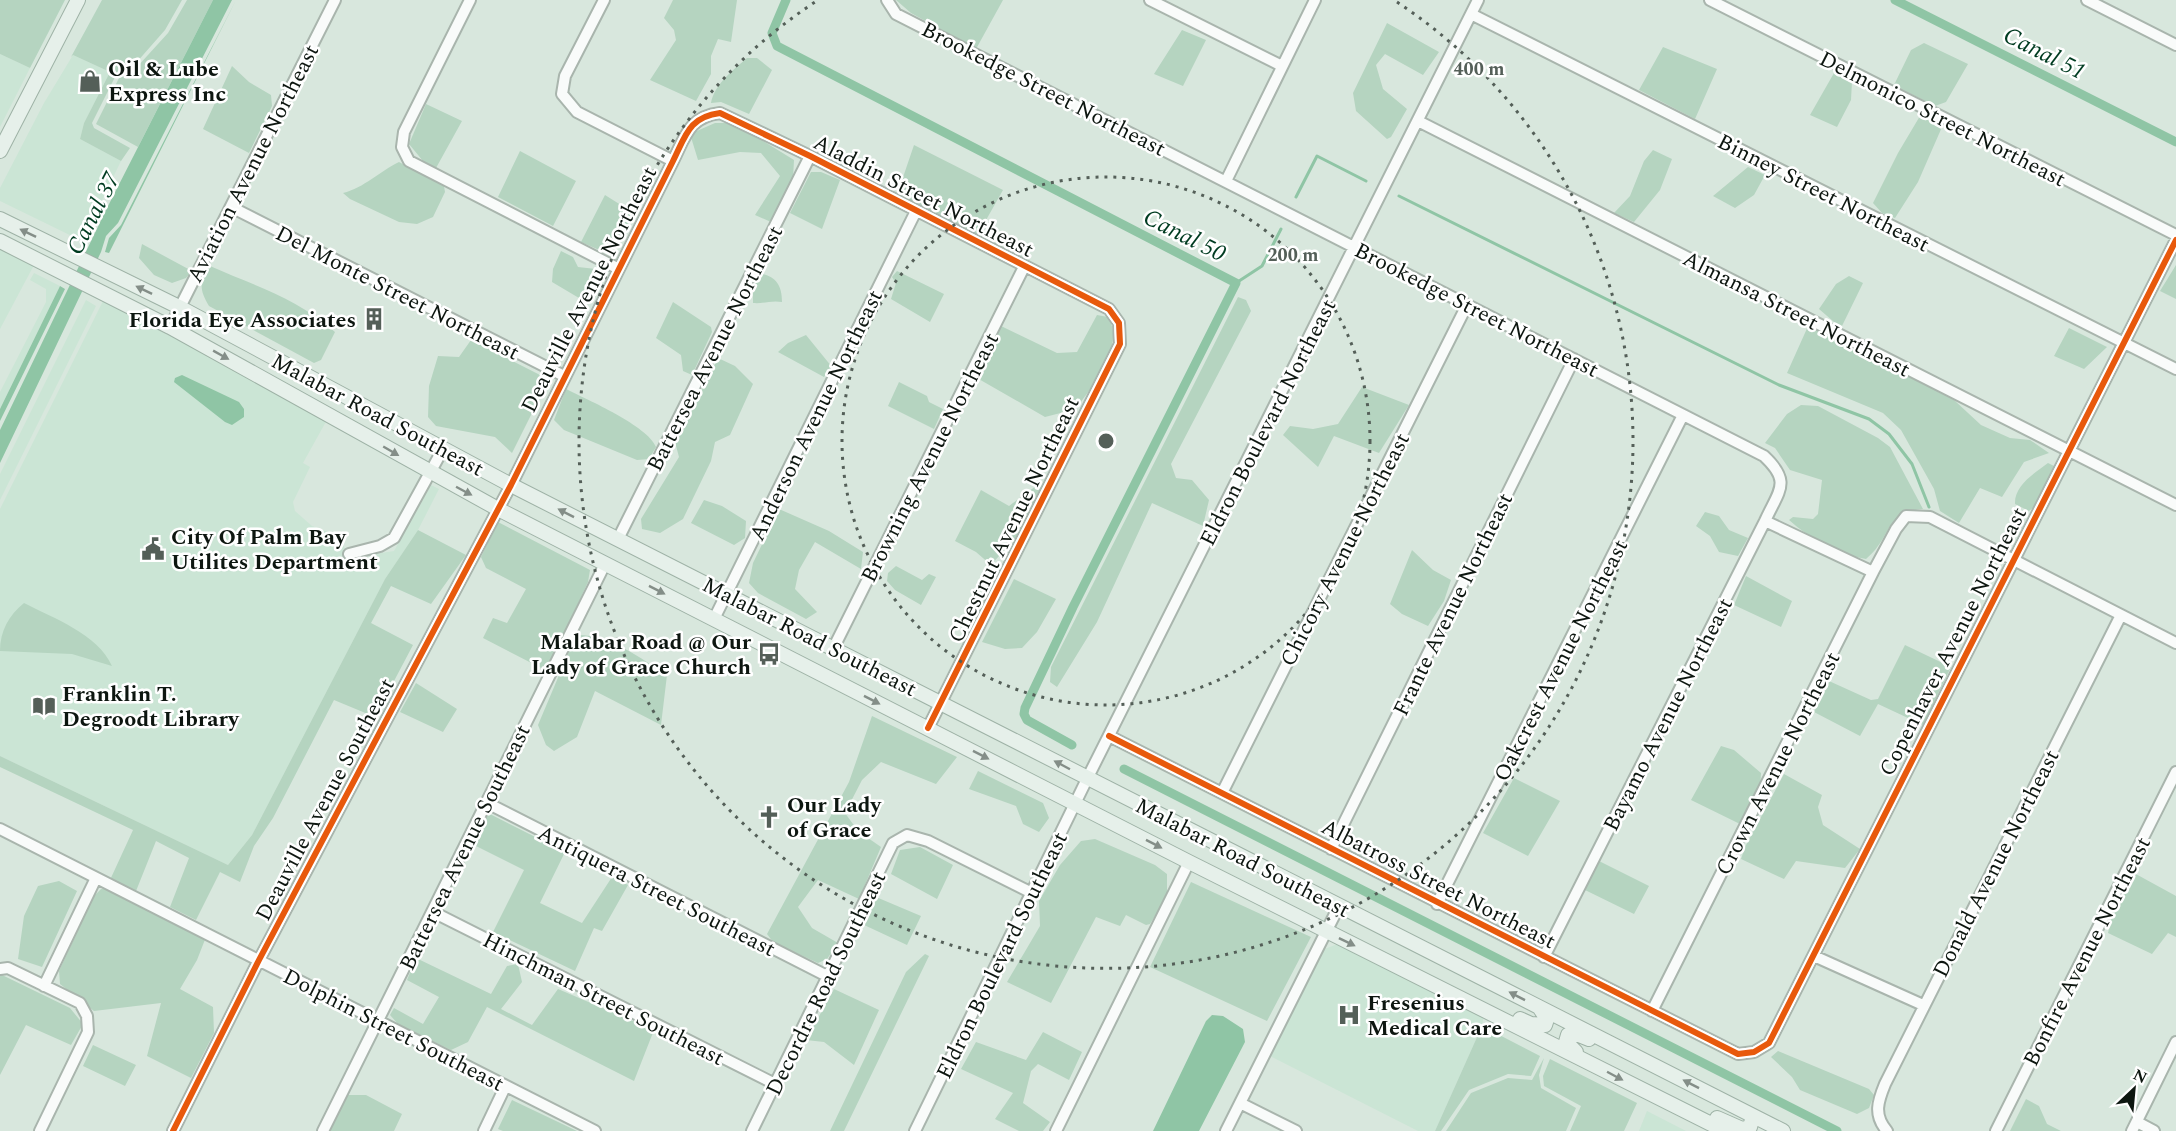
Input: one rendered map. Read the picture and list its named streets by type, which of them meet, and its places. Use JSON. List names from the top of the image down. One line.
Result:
{"streets":{"main road":["Malabar Road Southeast"],"street":["Brookedge Street Northeast","Delmonico Street Northeast","Aviation Avenue Northeast","Binney Street Northeast","Aladdin Street Northeast","Deauville Avenue Northeast","Del Monte Street Northeast","Almansa Street Northeast","Battersea Avenue Northeast","Anderson Avenue Northeast","Eldron Boulevard Northeast","Browning Avenue Northeast","Chestnut Avenue Northeast","Chicory Avenue Northeast","Frante Avenue Northeast","Copenhaver Avenue Northeast","Oakcrest Avenue Northeast","Bayamo Avenue Northeast","Crown Avenue Northeast","Deauville Avenue Southeast","Battersea Avenue Southeast","Donald Avenue Northeast","Albatross Street Northeast","Antiquera Street Southeast","Bonfire Avenue Northeast","Eldron Boulevard Southeast","Decordre Road Southeast","Hinchman Street Southeast","Dolphin Street Southeast"]},"crossings":[["Brookedge Street Northeast","Eldron Boulevard Northeast"],["Brookedge Street Northeast","Chicory Avenue Northeast"],["Brookedge Street Northeast","Frante Avenue Northeast"],["Brookedge Street Northeast","Oakcrest Avenue Northeast"],["Brookedge Street Northeast","Bayamo Avenue Northeast"],["Aviation Avenue Northeast","Del Monte Street Northeast"],["Aviation Avenue Northeast","Malabar Road Southeast"],["Binney Street Northeast","Eldron Boulevard Northeast"],["Binney Street Northeast","Copenhaver Avenue Northeast"],["Aladdin Street Northeast","Deauville Avenue Northeast"],["Aladdin Street Northeast","Battersea Avenue Northeast"],["Aladdin Street Northeast","Anderson Avenue Northeast"],["Aladdin Street Northeast","Browning Avenue Northeast"],["Aladdin Street Northeast","Chestnut Avenue Northeast"],["Deauville Avenue Northeast","Del Monte Street Northeast"],["Deauville Avenue Northeast","Malabar Road Southeast"],["Deauville Avenue Northeast","Deauville Avenue Southeast"],["Almansa Street Northeast","Eldron Boulevard Northeast"],["Almansa Street Northeast","Copenhaver Avenue Northeast"],["Battersea Avenue Northeast","Malabar Road Southeast"],["Malabar Road Southeast","Anderson Avenue Northeast"],["Malabar Road Southeast","Eldron Boulevard Northeast"],["Malabar Road Southeast","Browning Avenue Northeast"],["Malabar Road Southeast","Chestnut Avenue Northeast"],["Malabar Road Southeast","Deauville Avenue Southeast"],["Malabar Road Southeast","Battersea Avenue Southeast"],["Malabar Road Southeast","Eldron Boulevard Southeast"],["Eldron Boulevard Northeast","Albatross Street Northeast"],["Eldron Boulevard Northeast","Eldron Boulevard Southeast"],["Chicory Avenue Northeast","Albatross Street Northeast"],["Frante Avenue Northeast","Albatross Street Northeast"],["Copenhaver Avenue Northeast","Crown Avenue Northeast"],["Copenhaver Avenue Northeast","Albatross Street Northeast"],["Oakcrest Avenue Northeast","Albatross Street Northeast"],["Bayamo Avenue Northeast","Albatross Street Northeast"],["Crown Avenue Northeast","Albatross Street Northeast"],["Deauville Avenue Southeast","Dolphin Street Southeast"],["Battersea Avenue Southeast","Antiquera Street Southeast"],["Battersea Avenue Southeast","Hinchman Street Southeast"],["Battersea Avenue Southeast","Dolphin Street Southeast"],["Antiquera Street Southeast","Decordre Road Southeast"],["Eldron Boulevard Southeast","Decordre Road Southeast"],["Decordre Road Southeast","Hinchman Street Southeast"]],"water":["Canal 51","Canal 37","Canal 50"],"places":{"shop":["Oil & Lube Express Inc"],"building":["Florida Eye Associates"],"public building":["City Of Palm Bay Utilites Department"],"bus stop":["Malabar Road @ Our Lady of Grace Church"],"library":["Franklin T. Degroodt Library"],"church":["Our Lady of Grace"],"hospital":["Fresenius Medical Care"]},"north":"top right","rings":["400 m","200 m"]}
